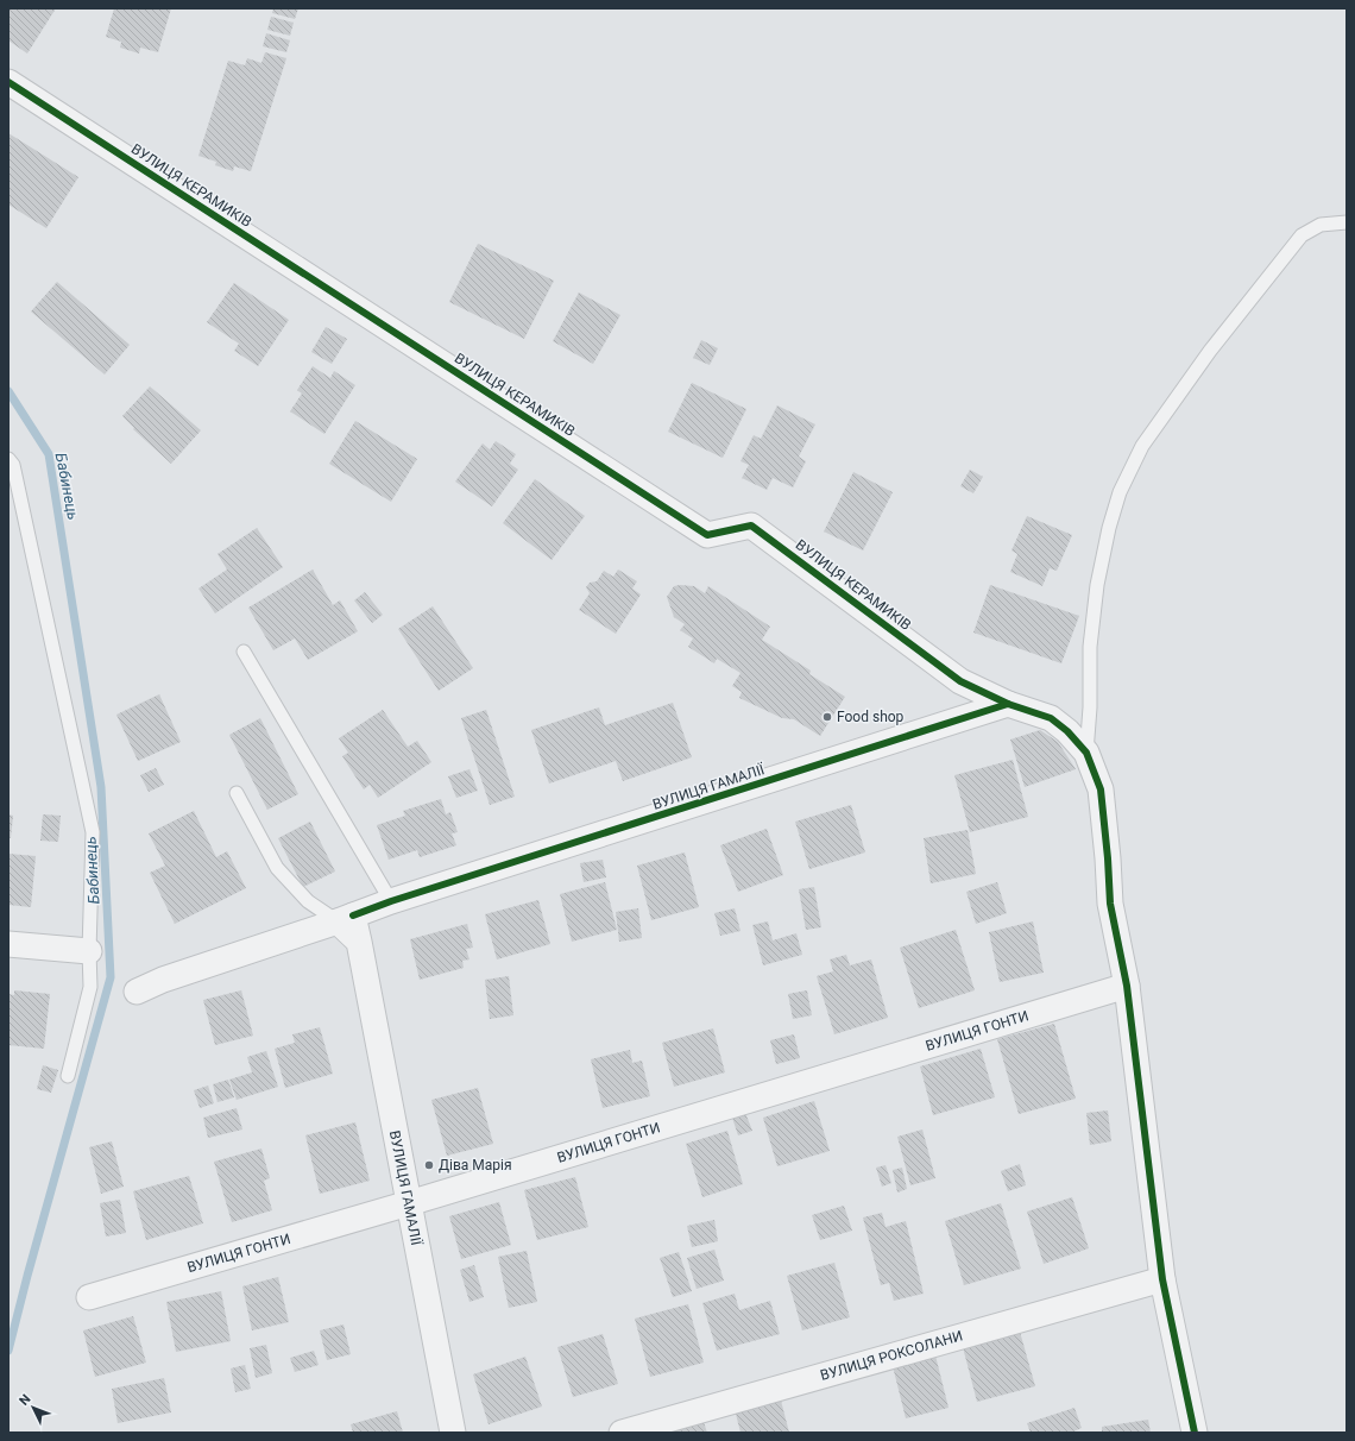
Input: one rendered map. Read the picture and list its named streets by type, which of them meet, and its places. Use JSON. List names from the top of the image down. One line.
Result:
{"streets":{"street":["ВУЛИЦЯ КЕРАМИКІВ","ВУЛИЦЯ ГАМАЛІЇ","ВУЛИЦЯ ГОНТИ","ВУЛИЦЯ РОКСОЛАНИ"]},"crossings":[["ВУЛИЦЯ КЕРАМИКІВ","ВУЛИЦЯ ГАМАЛІЇ"],["ВУЛИЦЯ ГАМАЛІЇ","ВУЛИЦЯ ГОНТИ"]],"water":["Бабинець"],"places":["Food shop","Діва Марія"],"north":"top left"}
